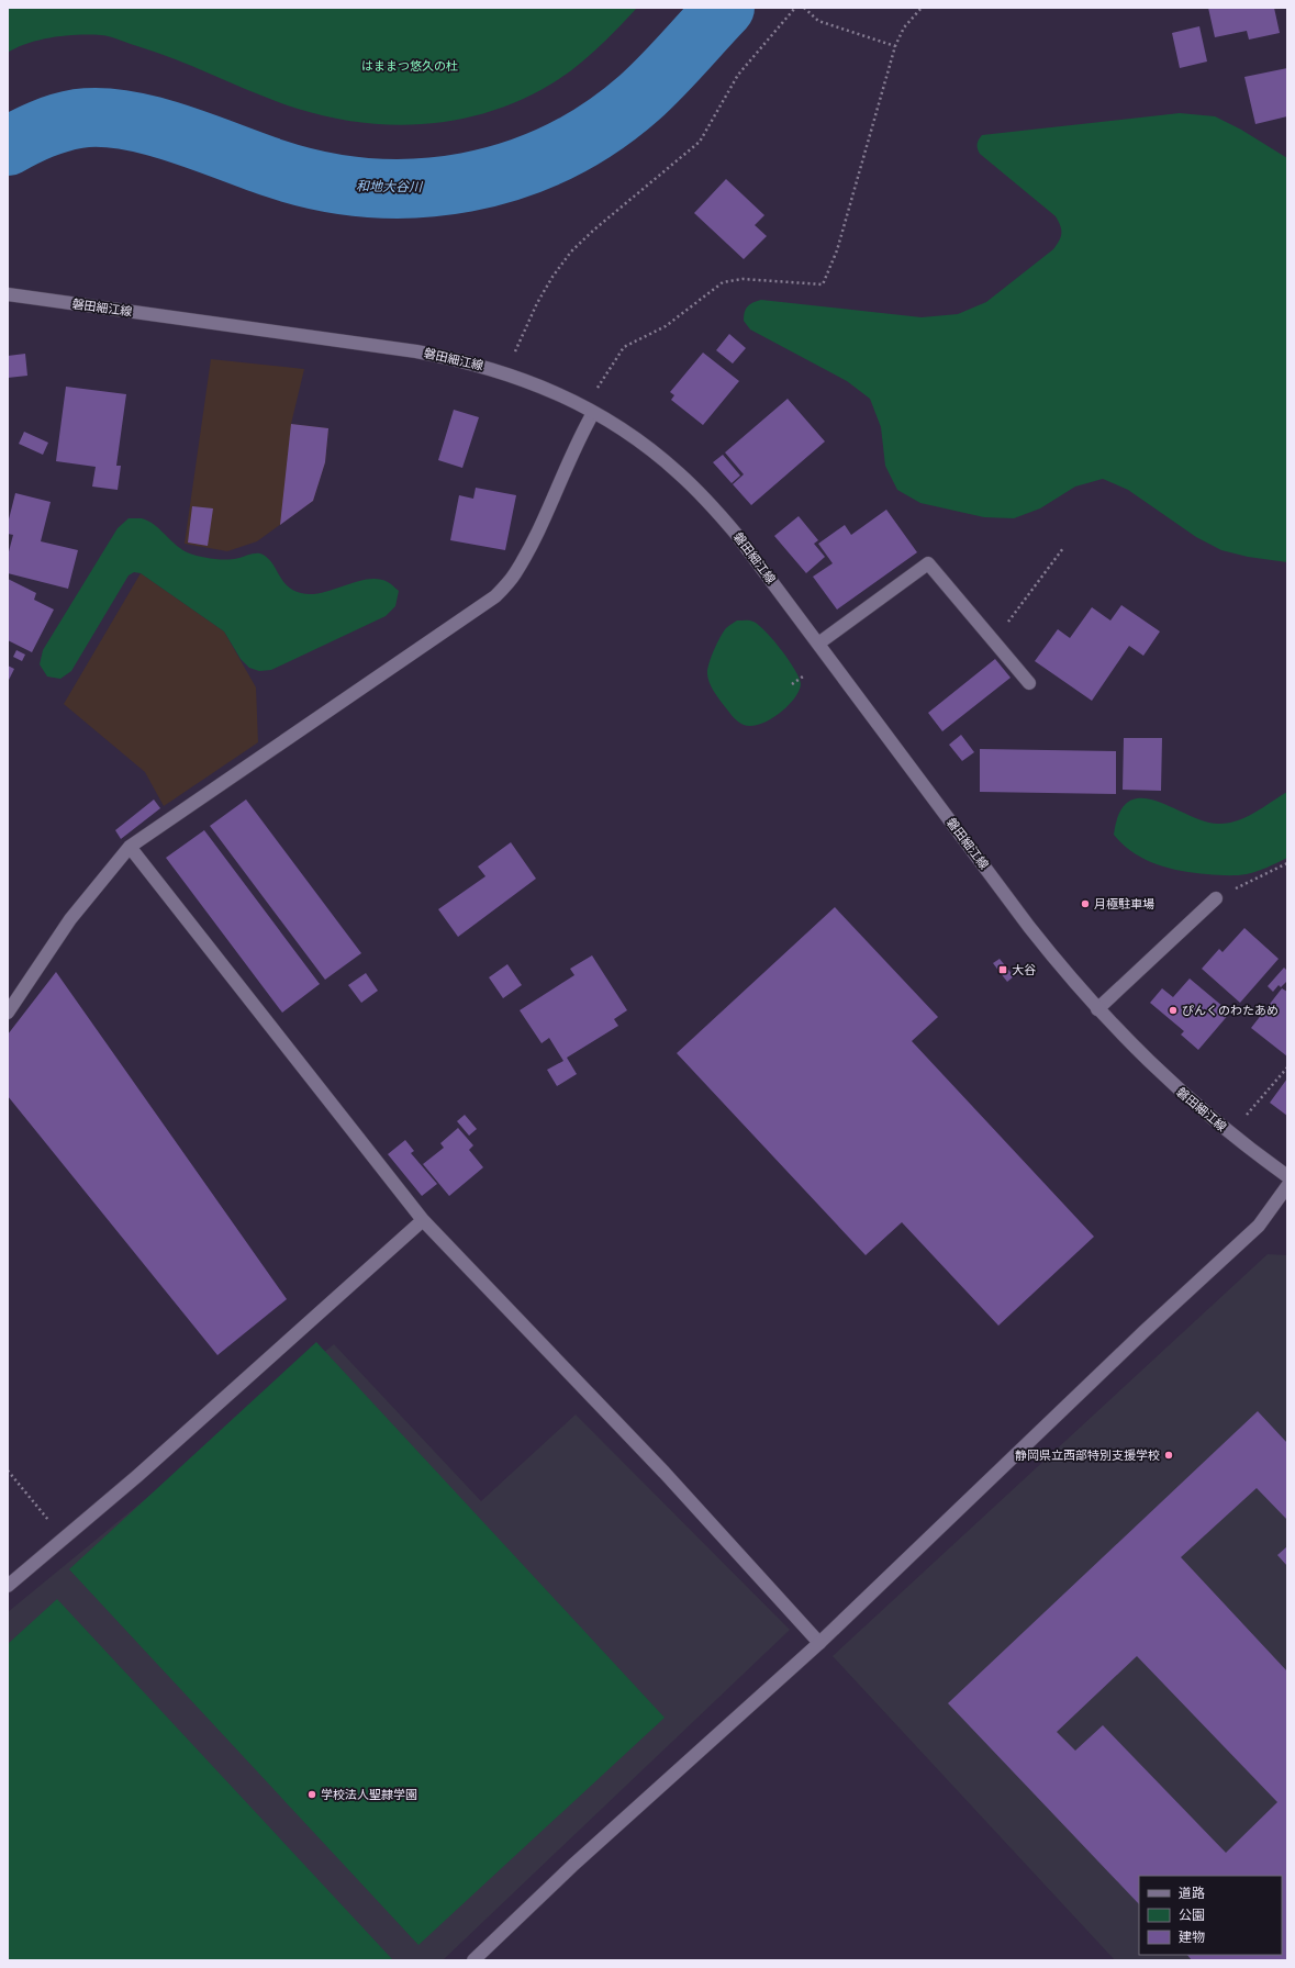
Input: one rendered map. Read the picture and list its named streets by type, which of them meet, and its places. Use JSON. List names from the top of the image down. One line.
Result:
{"streets":{"street":["磐田細江線"]},"water":["和地大谷川"],"parks":["はままつ悠久の杜"],"places":{"other":["月極駐車場","ぴんくのわたあめ","静岡県立西部特別支援学校","学校法人聖隷学園"],"transit":["大谷"]},"legend":["道路","公園","建物"]}
